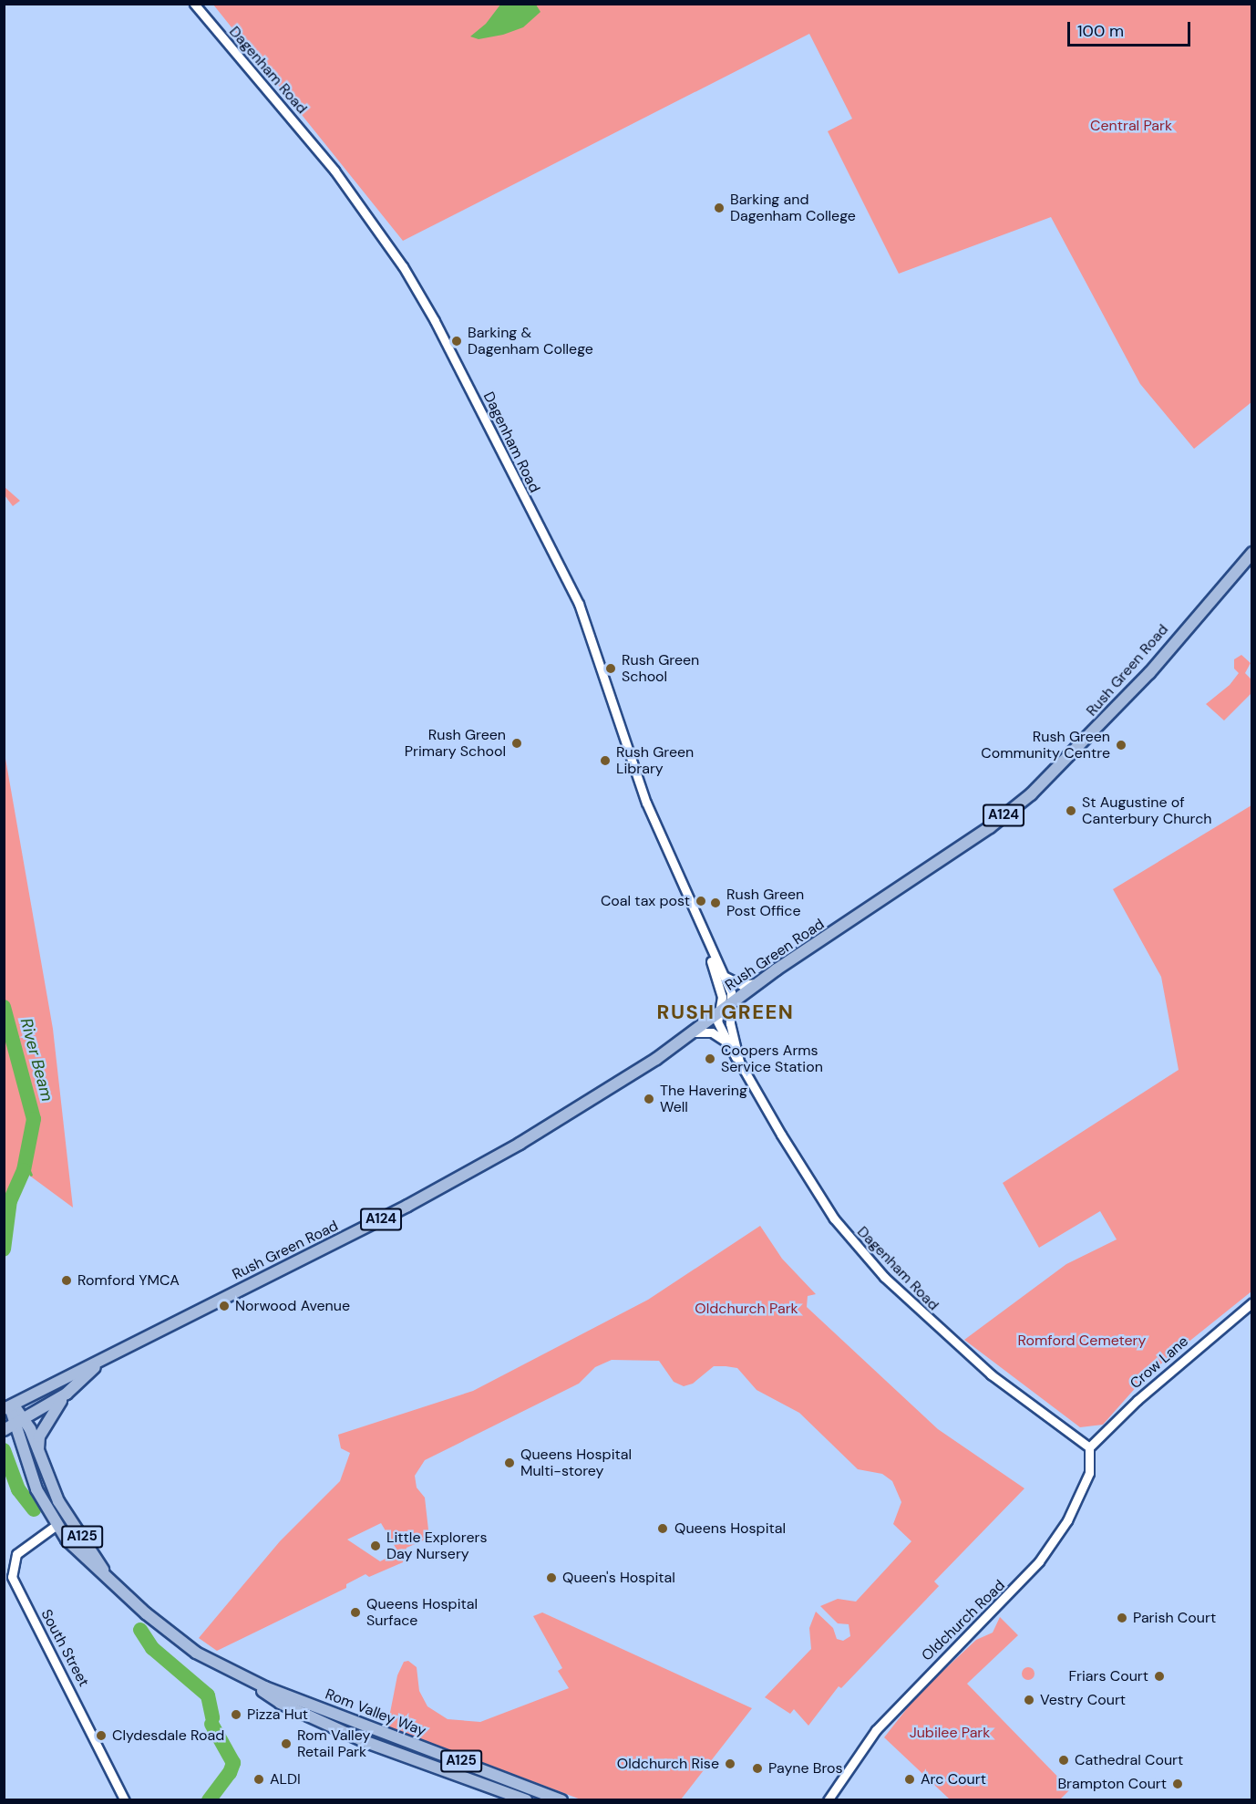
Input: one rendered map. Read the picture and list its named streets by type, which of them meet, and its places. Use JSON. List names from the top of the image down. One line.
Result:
{"streets":{"main road":["Rush Green Road","A124","A125","Rom Valley Way"],"street":["Dagenham Road","Crow Lane","Oldchurch Road","South Street"]},"crossings":[["Dagenham Road","Rush Green Road"],["Dagenham Road","Crow Lane"],["Dagenham Road","Oldchurch Road"],["Rush Green Road","Rom Valley Way"],["Crow Lane","Oldchurch Road"],["South Street","Rom Valley Way"]],"districts":["RUSH GREEN"],"water":["River Beam"],"parks":["Central Park","Oldchurch Park","Romford Cemetery","Jubilee Park"],"places":["Barking and Dagenham College","Barking & Dagenham College","Rush Green School","Rush Green Primary School","Rush Green Community Centre","Rush Green Library","St Augustine of Canterbury Church","Coal tax post","Rush Green Post Office","Coopers Arms Service Station","The Havering Well","Romford YMCA","Norwood Avenue","Queens Hospital Multi-storey","Queens Hospital","Little Explorers Day Nursery","Queen's Hospital","Queens Hospital Surface","Parish Court","Friars Court","Vestry Court","Pizza Hut","Clydesdale Road","Rom Valley Retail Park","Cathedral Court","Oldchurch Rise","Payne Bros","ALDI","Arc Court","Brampton Court"],"scale_bar":"100 m"}
